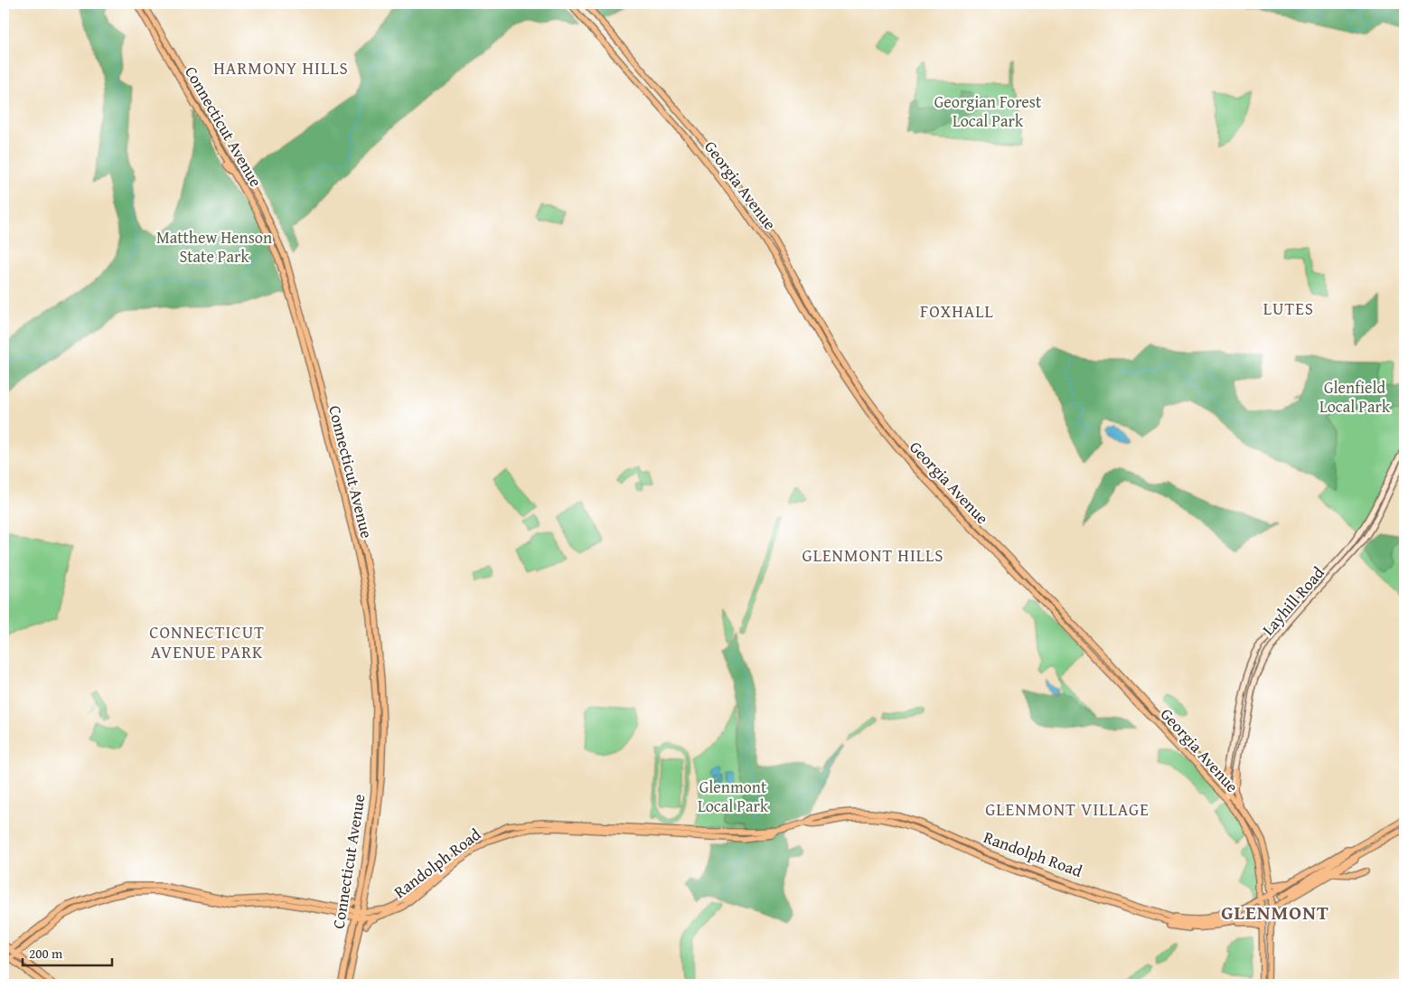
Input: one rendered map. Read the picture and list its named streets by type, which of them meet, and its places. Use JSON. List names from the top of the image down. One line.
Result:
{"streets":{"main road":["Connecticut Avenue","Georgia Avenue","Layhill Road","Randolph Road"]},"crossings":[["Connecticut Avenue","Randolph Road"],["Georgia Avenue","Layhill Road"]],"districts":["HARMONY HILLS","LUTES","FOXHALL","GLENMONT HILLS","CONNECTICUT AVENUE PARK","GLENMONT VILLAGE","GLENMONT"],"parks":["Georgian Forest Local Park","Matthew Henson State Park","Glenfield Local Park","Glenmont Local Park"],"scale_bar":"200 m"}
